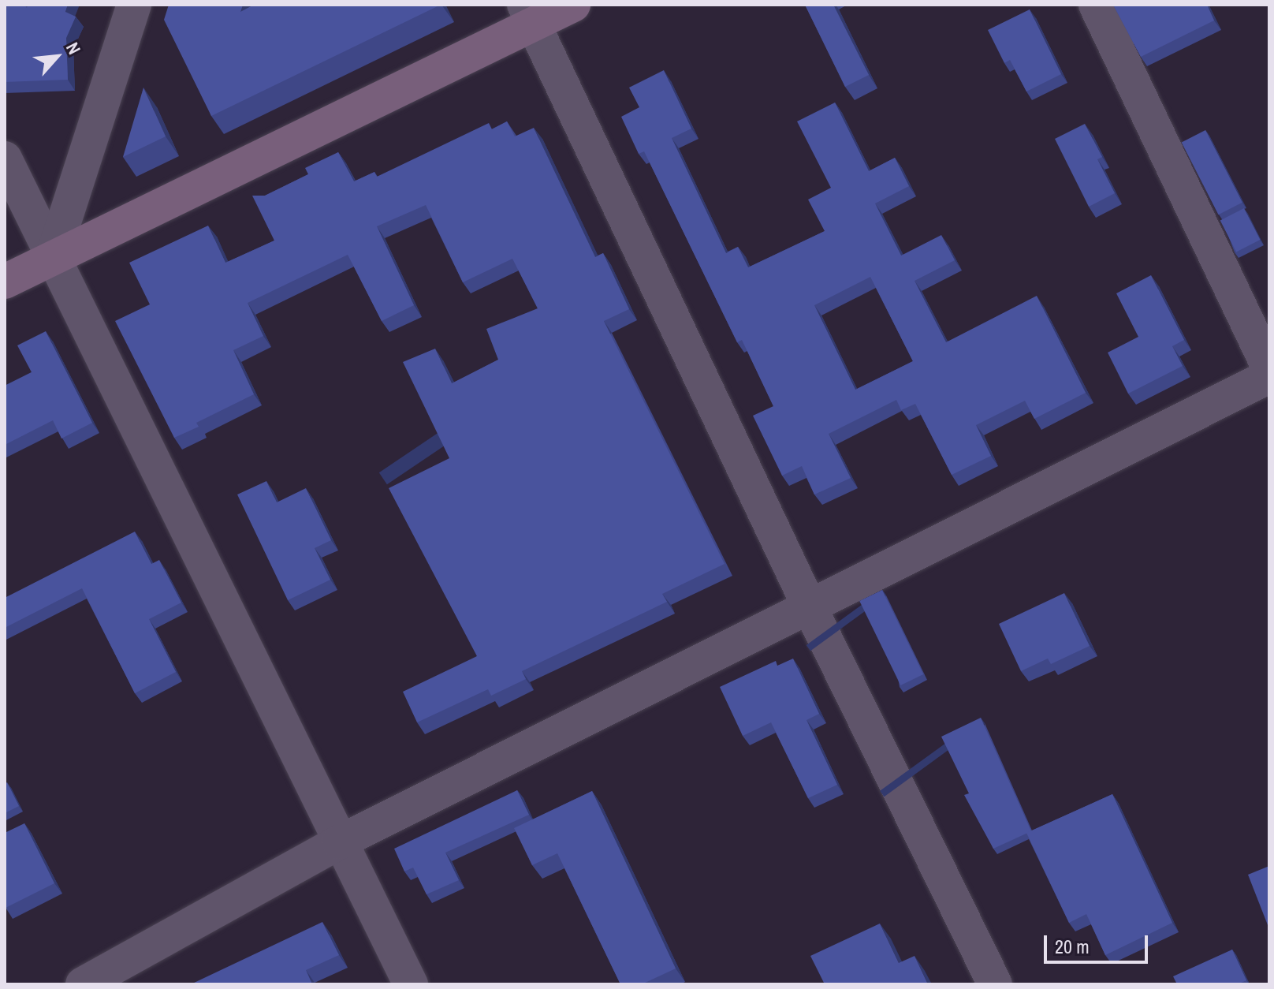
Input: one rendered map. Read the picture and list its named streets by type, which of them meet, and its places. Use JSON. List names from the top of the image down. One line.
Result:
{"scale_bar":"20 m","north":"top right"}
